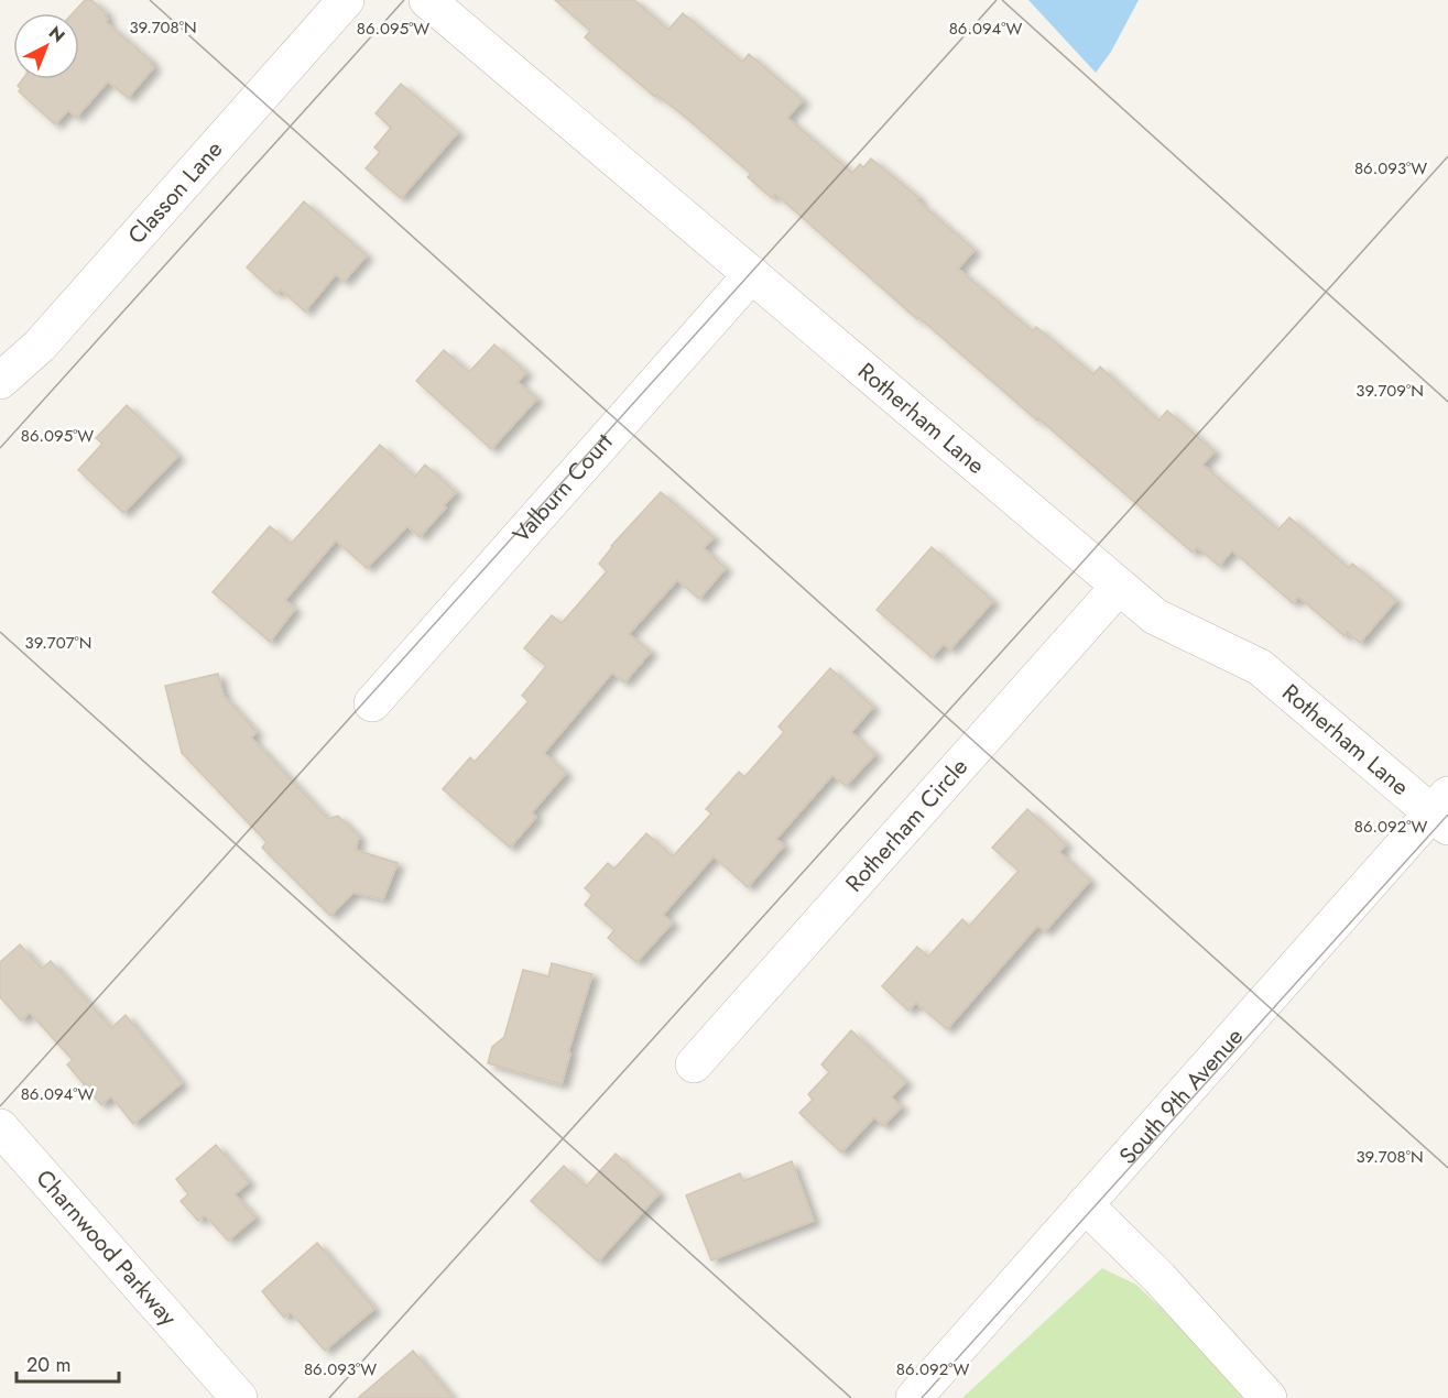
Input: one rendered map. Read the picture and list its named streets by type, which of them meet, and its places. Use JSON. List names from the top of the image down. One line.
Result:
{"streets":{"street":["Classon Lane","Rotherham Lane","Valburn Court","Rotherham Circle","South 9th Avenue","Charnwood Parkway"]},"crossings":[["Rotherham Lane","Valburn Court"],["Rotherham Lane","Rotherham Circle"],["Rotherham Lane","South 9th Avenue"]],"scale_bar":"20 m","north":"top right","coordinates":["39.708°N","86.095°W","86.094°W","86.093°W","39.709°N","39.707°N","86.092°W"]}
